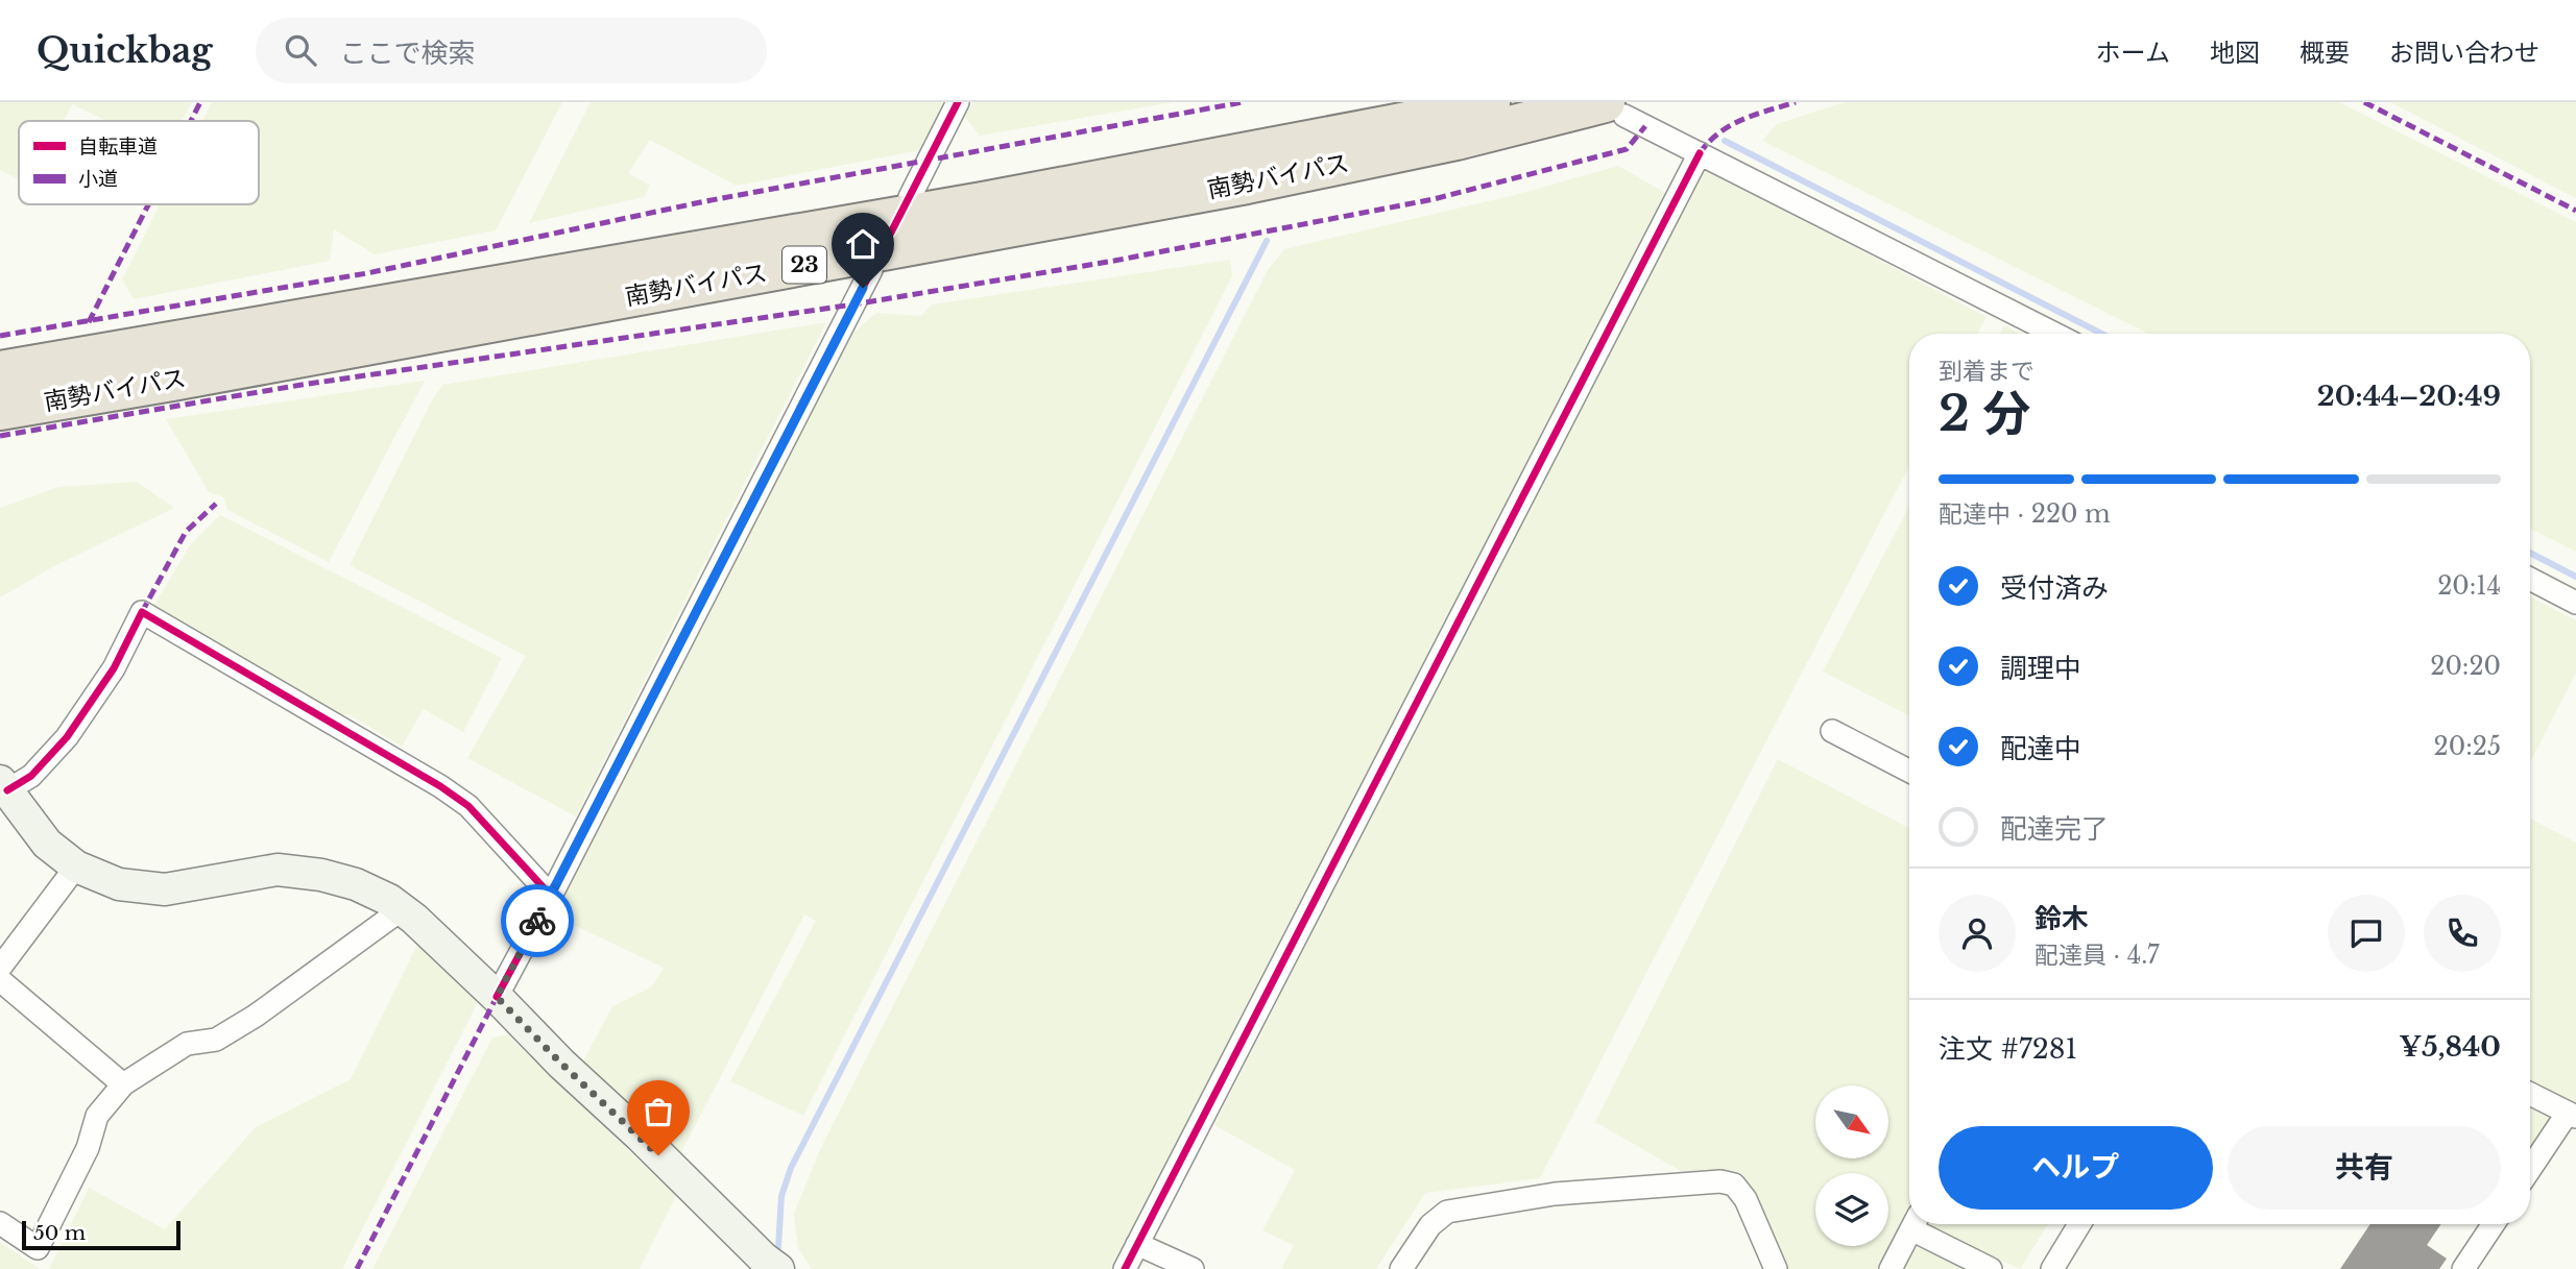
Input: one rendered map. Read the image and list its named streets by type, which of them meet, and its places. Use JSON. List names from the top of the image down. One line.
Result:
{"streets":{"highway":["南勢バイパス","23"]},"legend":["自転車道","小道"],"scale_bar":"50 m","north":"bottom right","page":{"header":"Quickbag","search":"ここで検索","nav":["ホーム","地図","概要","お問い合わせ"],"heading":["2 分","到着まで","20:44–20:49"],"panel":["鈴木","配達員 · 4.7","注文 #7281","¥5,840"],"bar":"配達中 · 220 m","list":[["受付済み","20:14"],["調理中","20:20"],["配達中","20:25"],"配達完了"],"buttons":["ヘルプ","共有"],"scale":"50 m"}}
